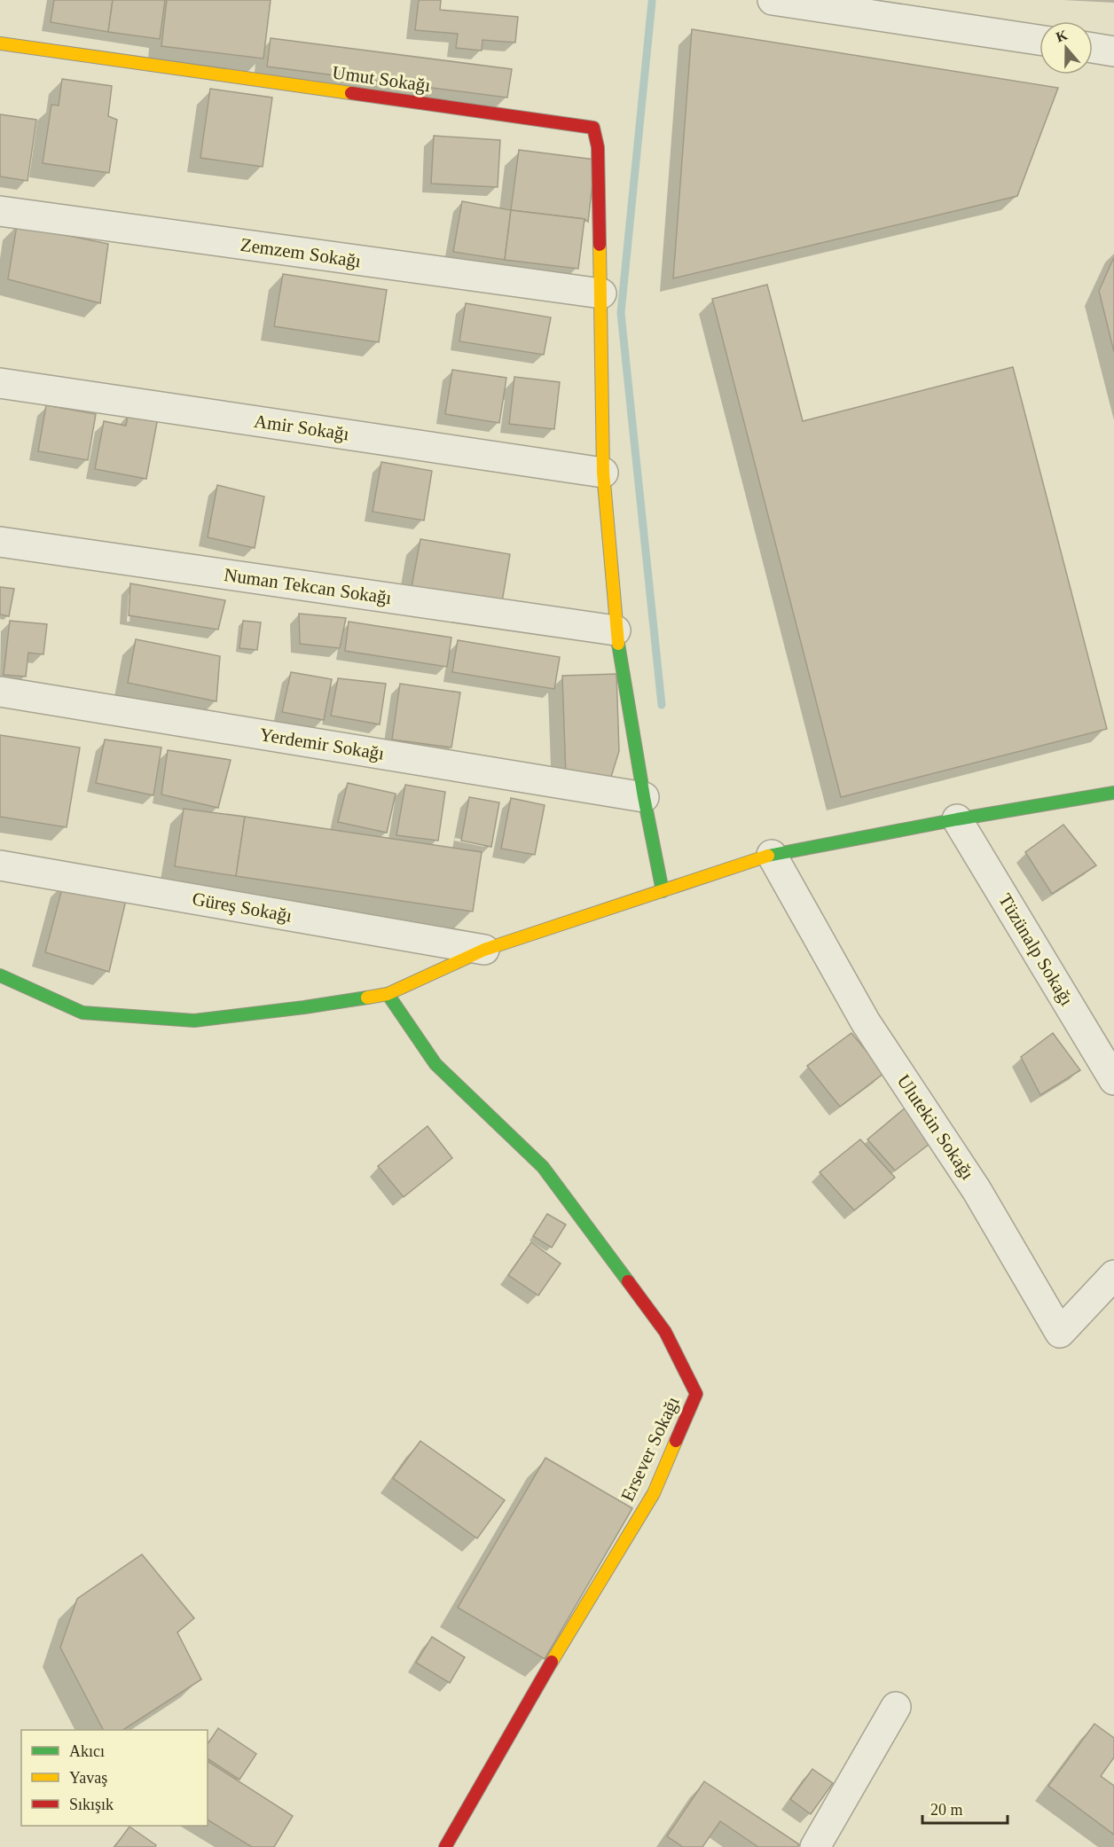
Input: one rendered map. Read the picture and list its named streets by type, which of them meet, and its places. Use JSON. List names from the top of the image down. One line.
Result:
{"streets":{"street":["Umut Sokağı","Zemzem Sokağı","Amir Sokağı","Numan Tekcan Sokağı","Yerdemir Sokağı","Güreş Sokağı","Tüzünalp Sokağı","Ulutekin Sokağı","Ersever Sokağı"]},"crossings":[["Umut Sokağı","Zemzem Sokağı"]],"legend":["Akıcı","Yavaş","Sıkışık"],"scale_bar":"20 m","north":"top"}
